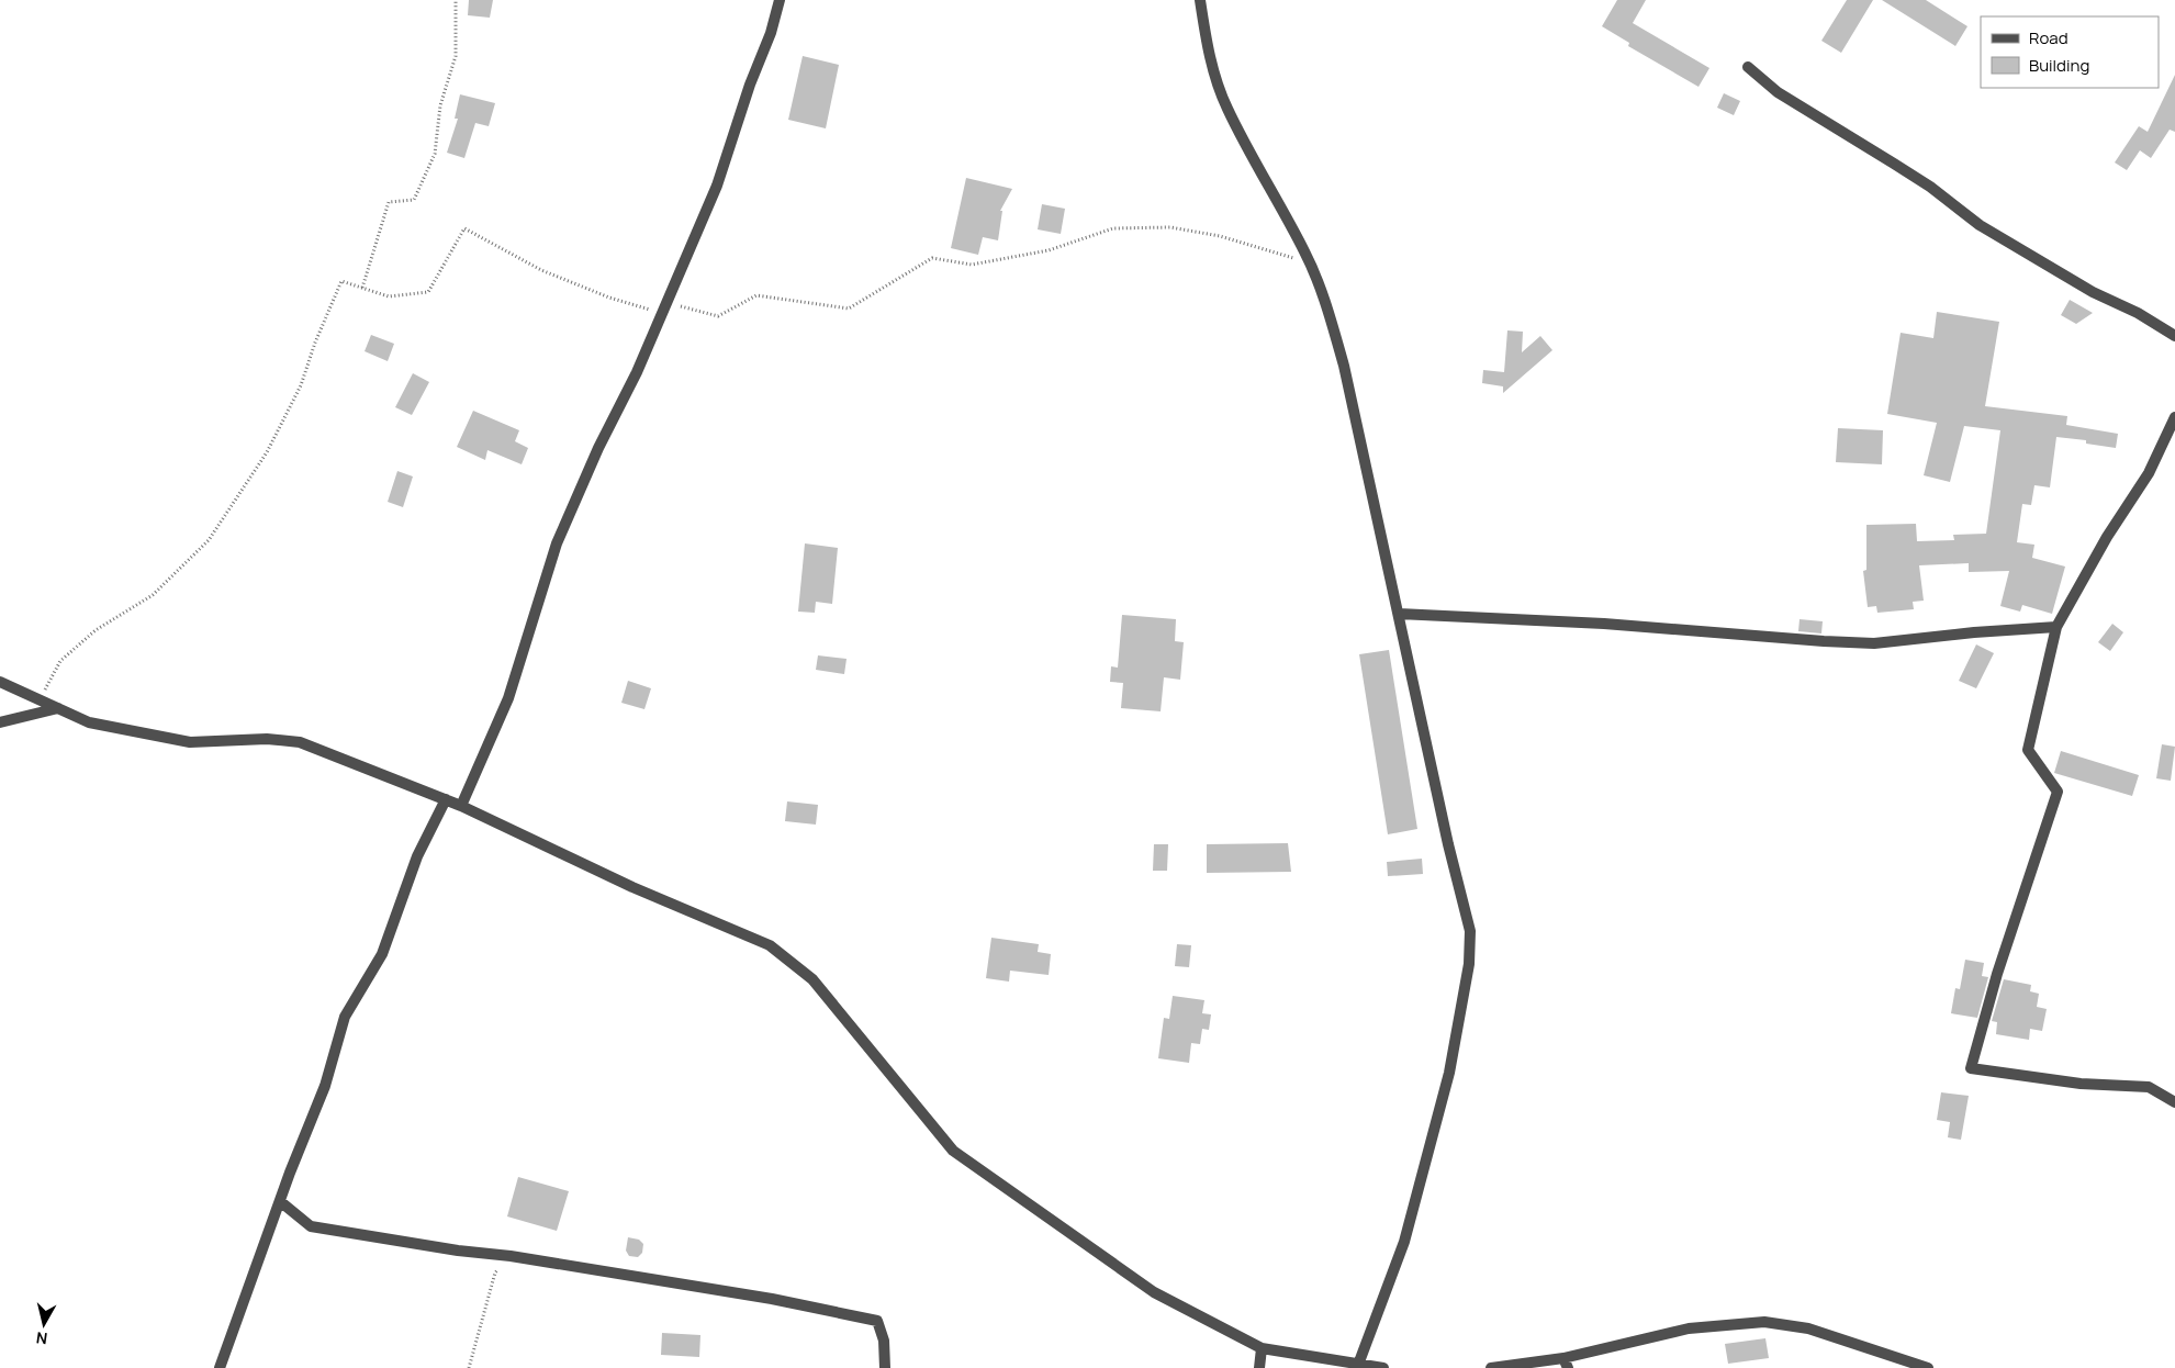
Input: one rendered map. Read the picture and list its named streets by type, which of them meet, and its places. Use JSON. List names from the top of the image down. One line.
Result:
{"legend":["Road","Building"],"north":"bottom"}
